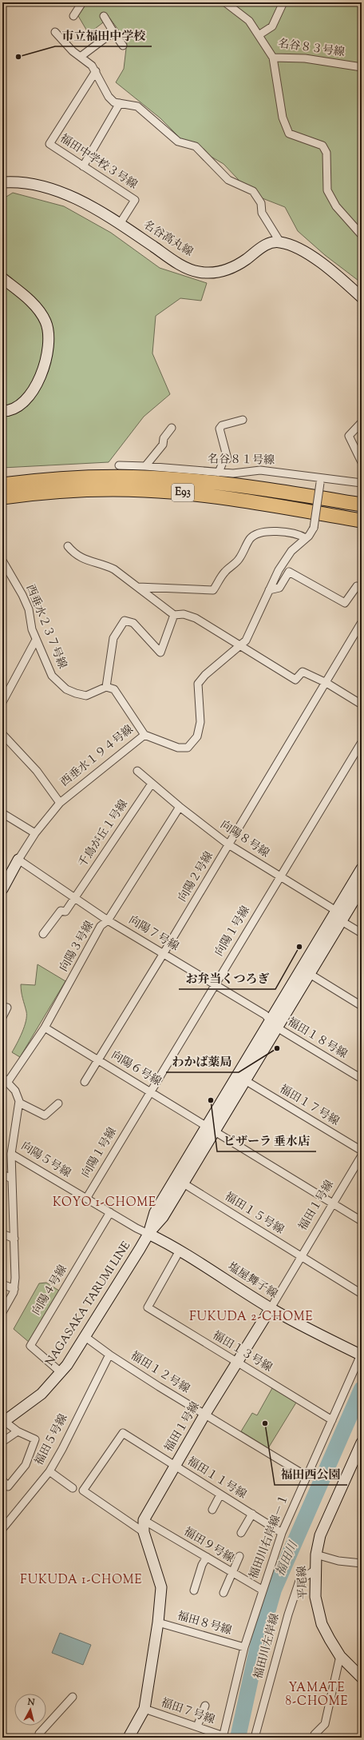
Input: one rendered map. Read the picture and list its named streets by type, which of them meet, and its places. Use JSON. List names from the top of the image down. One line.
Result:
{"streets":{"highway":["E93"],"street":["名谷８３号線","福田中学校３号線","名谷高丸線","名谷８１号線","西垂水２３７号線","西垂水１９４号線","千鳥が丘１号線","向陽８号線","向陽２号線","向陽１号線","向陽７号線","向陽３号線","福田１８号線","向陽６号線","福田１７号線","向陽５号線","福田１号線","福田１５号線","塩屋舞子線","向陽４号線","NAGASAKA TARUMI LINE","福田１３号線","福田１２号線","福田５号線","福田１１号線","福田川右岸線－１","福田９号線","平尾線","福田８号線","福田川左岸線","福田７号線"]},"crossings":[["福田中学校３号線","名谷高丸線"],["名谷８１号線","西垂水１９４号線"],["西垂水１９４号線","向陽７号線"],["千鳥が丘１号線","向陽８号線"],["千鳥が丘１号線","向陽７号線"],["向陽８号線","向陽２号線"],["向陽８号線","向陽１号線"],["向陽８号線","向陽３号線"],["向陽８号線","NAGASAKA TARUMI LINE"],["向陽２号線","向陽７号線"],["向陽２号線","向陽６号線"],["向陽１号線","向陽７号線"],["向陽１号線","向陽６号線"],["向陽１号線","向陽５号線"],["向陽７号線","向陽３号線"],["向陽７号線","福田１８号線"],["向陽７号線","NAGASAKA TARUMI LINE"],["向陽３号線","向陽６号線"],["福田１８号線","NAGASAKA TARUMI LINE"],["向陽６号線","福田１号線"],["向陽６号線","NAGASAKA TARUMI LINE"],["福田１７号線","NAGASAKA TARUMI LINE"],["向陽５号線","塩屋舞子線"],["向陽５号線","向陽４号線"],["向陽５号線","NAGASAKA TARUMI LINE"],["福田１号線","福田１５号線"],["福田１号線","塩屋舞子線"],["福田１号線","福田１３号線"],["福田１号線","福田１２号線"],["福田１号線","福田１１号線"],["福田１号線","福田９号線"],["福田１号線","福田８号線"],["福田１号線","福田７号線"],["福田１５号線","NAGASAKA TARUMI LINE"],["塩屋舞子線","NAGASAKA TARUMI LINE"],["塩屋舞子線","福田１３号線"],["塩屋舞子線","福田川右岸線－１"],["向陽４号線","NAGASAKA TARUMI LINE"],["NAGASAKA TARUMI LINE","福田１２号線"],["福田１３号線","福田川右岸線－１"],["福田１２号線","福田５号線"],["福田１２号線","福田川右岸線－１"],["福田１１号線","福田川右岸線－１"],["福田川右岸線－１","福田９号線"],["福田川右岸線－１","福田８号線"],["福田川右岸線－１","福田７号線"],["平尾線","福田川左岸線"]],"districts":["KOYO 1-CHOME","FUKUDA 2-CHOME","FUKUDA 1-CHOME","YAMATE 8-CHOME"],"water":["福田川"],"places":["市立福田中学校","お弁当くつろぎ","わかば薬局","ピザーラ 垂水店","福田西公園"],"north":"top"}
